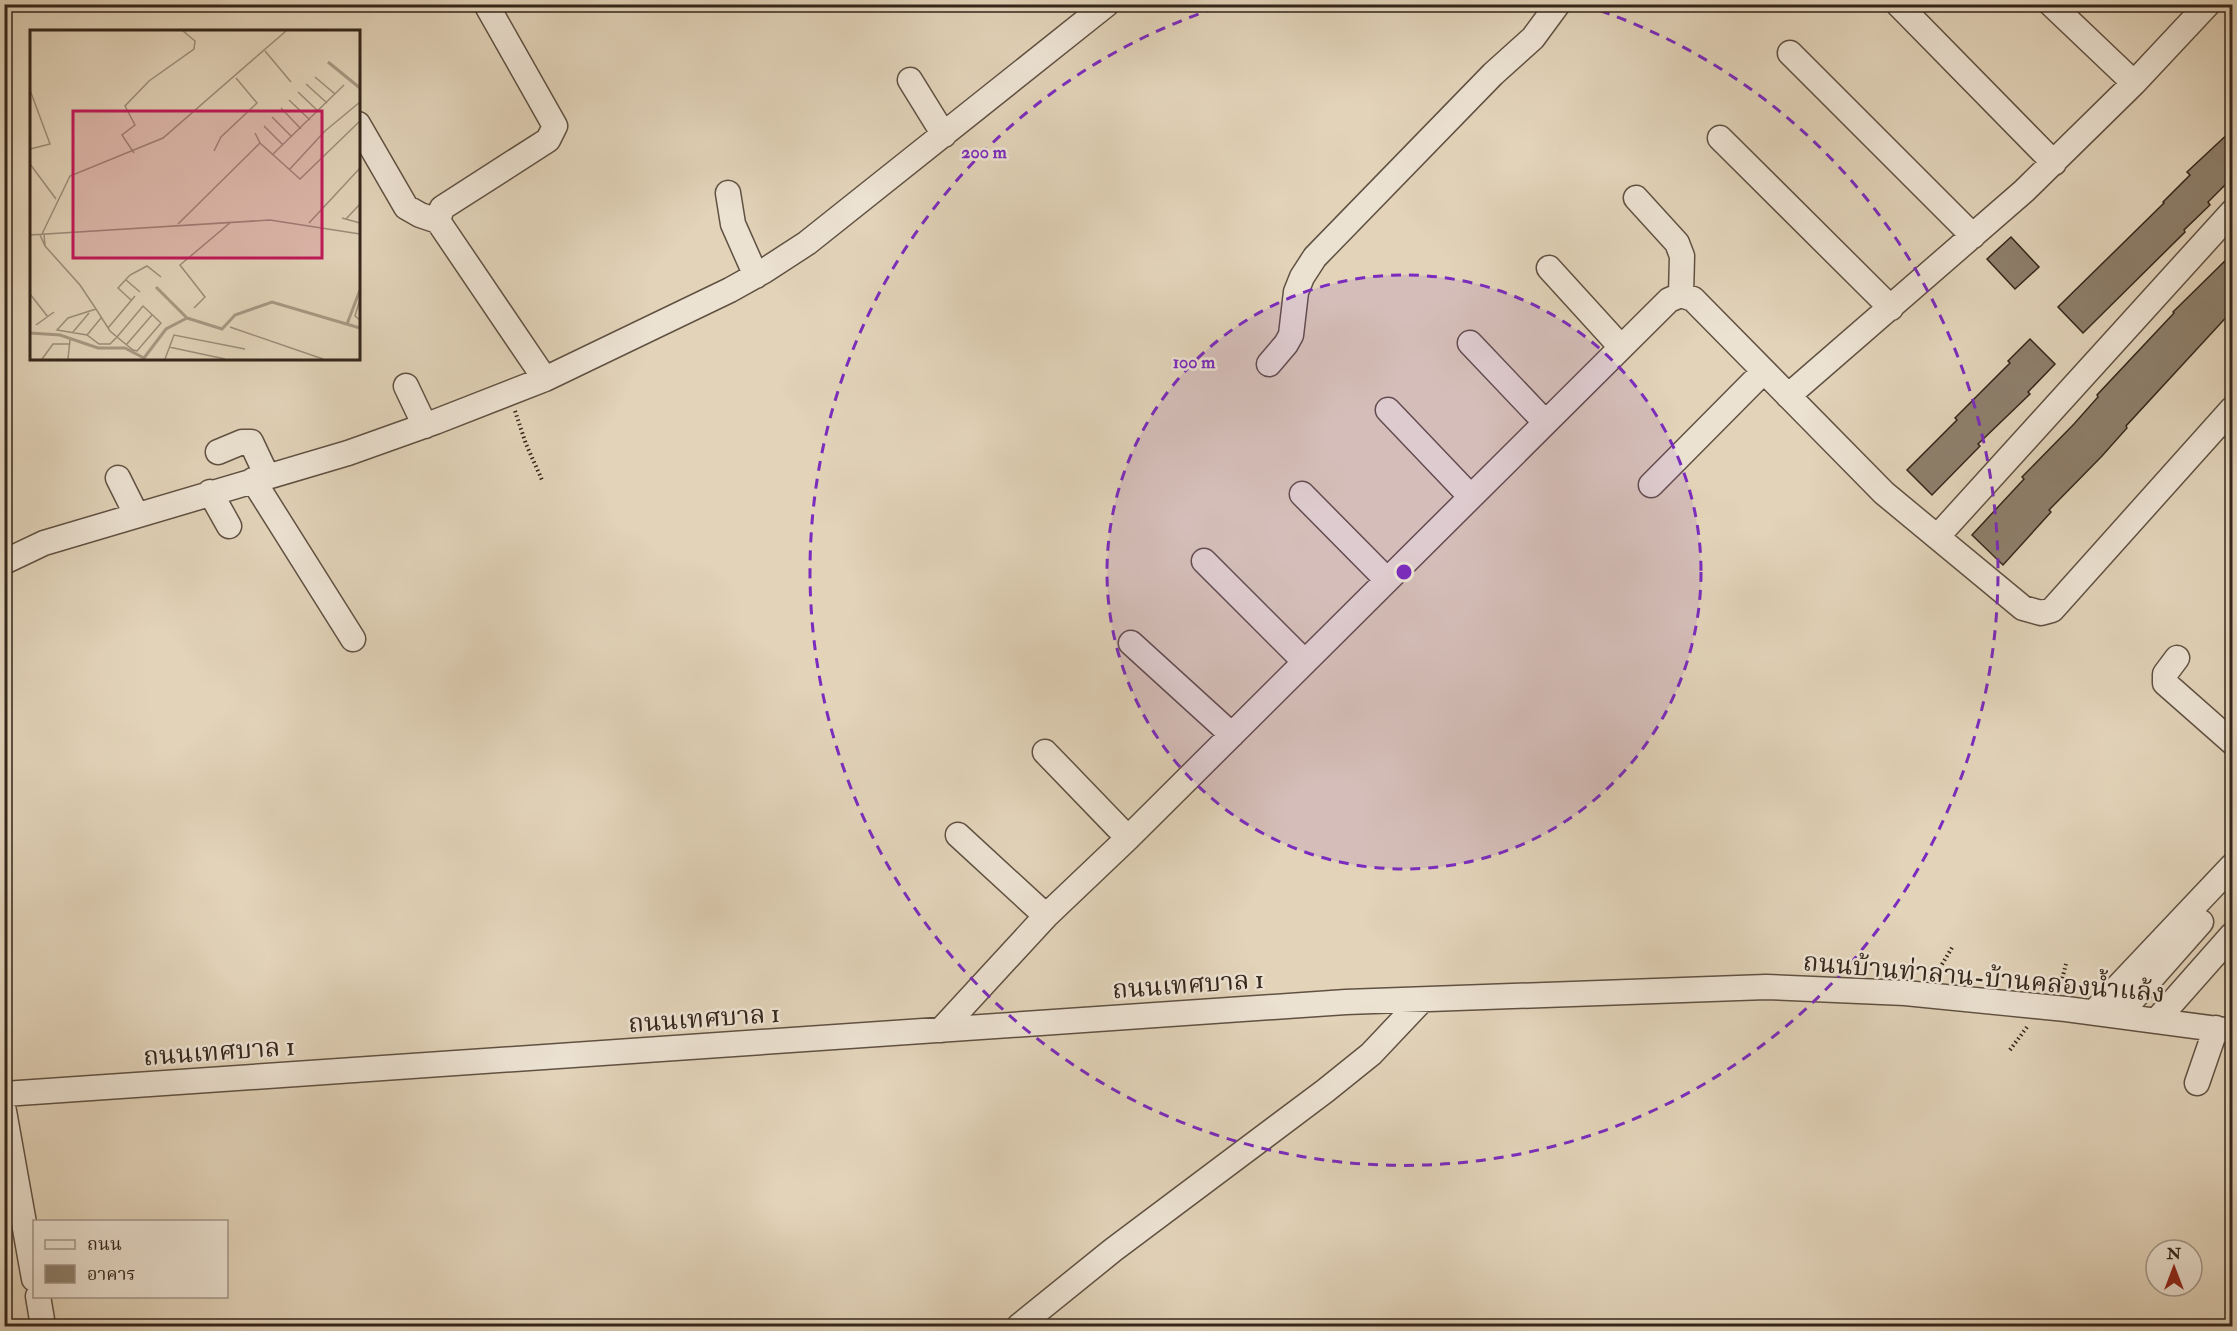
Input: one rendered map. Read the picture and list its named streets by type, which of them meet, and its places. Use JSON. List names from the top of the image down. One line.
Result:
{"streets":{"street":["ถนนบ้านท่าลาน-บ้านคลองน้ำแล้ง","ถนนเทศบาล 1"]},"crossings":[["ถนนบ้านท่าลาน-บ้านคลองน้ำแล้ง","ถนนเทศบาล 1"]],"legend":["ถนน","อาคาร"],"north":"top","rings":["200 m","100 m"]}
